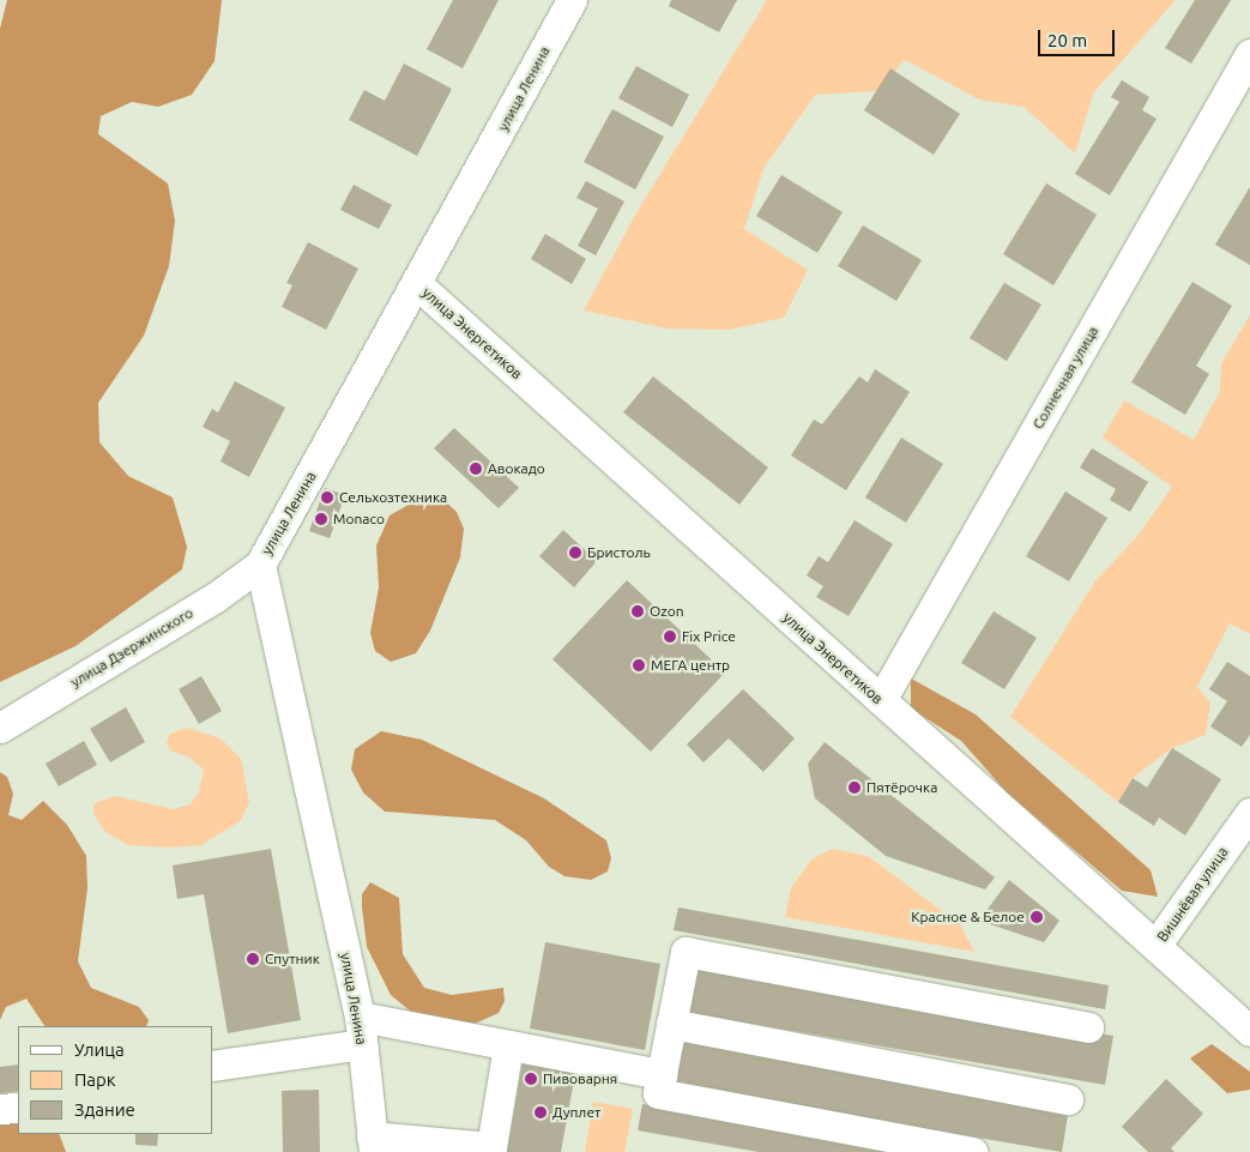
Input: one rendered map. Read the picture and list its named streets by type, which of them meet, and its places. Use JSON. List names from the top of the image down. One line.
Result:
{"streets":{"street":["улица Ленина","улица Энергетиков","Солнечная улица","улица Дзержинского","Вишнёвая улица"]},"crossings":[["улица Ленина","улица Энергетиков"],["улица Ленина","улица Дзержинского"],["улица Энергетиков","Солнечная улица"],["улица Энергетиков","Вишнёвая улица"]],"places":["Авокадо","Сельхозтехника","Monaco","Бристоль","Ozon","Fix Price","МЕГА центр","Пятёрочка","Красное & Белое","Спутник","Пивоварня","Дуплет"],"legend":["Улица","Парк","Здание"],"scale_bar":"20 m"}
